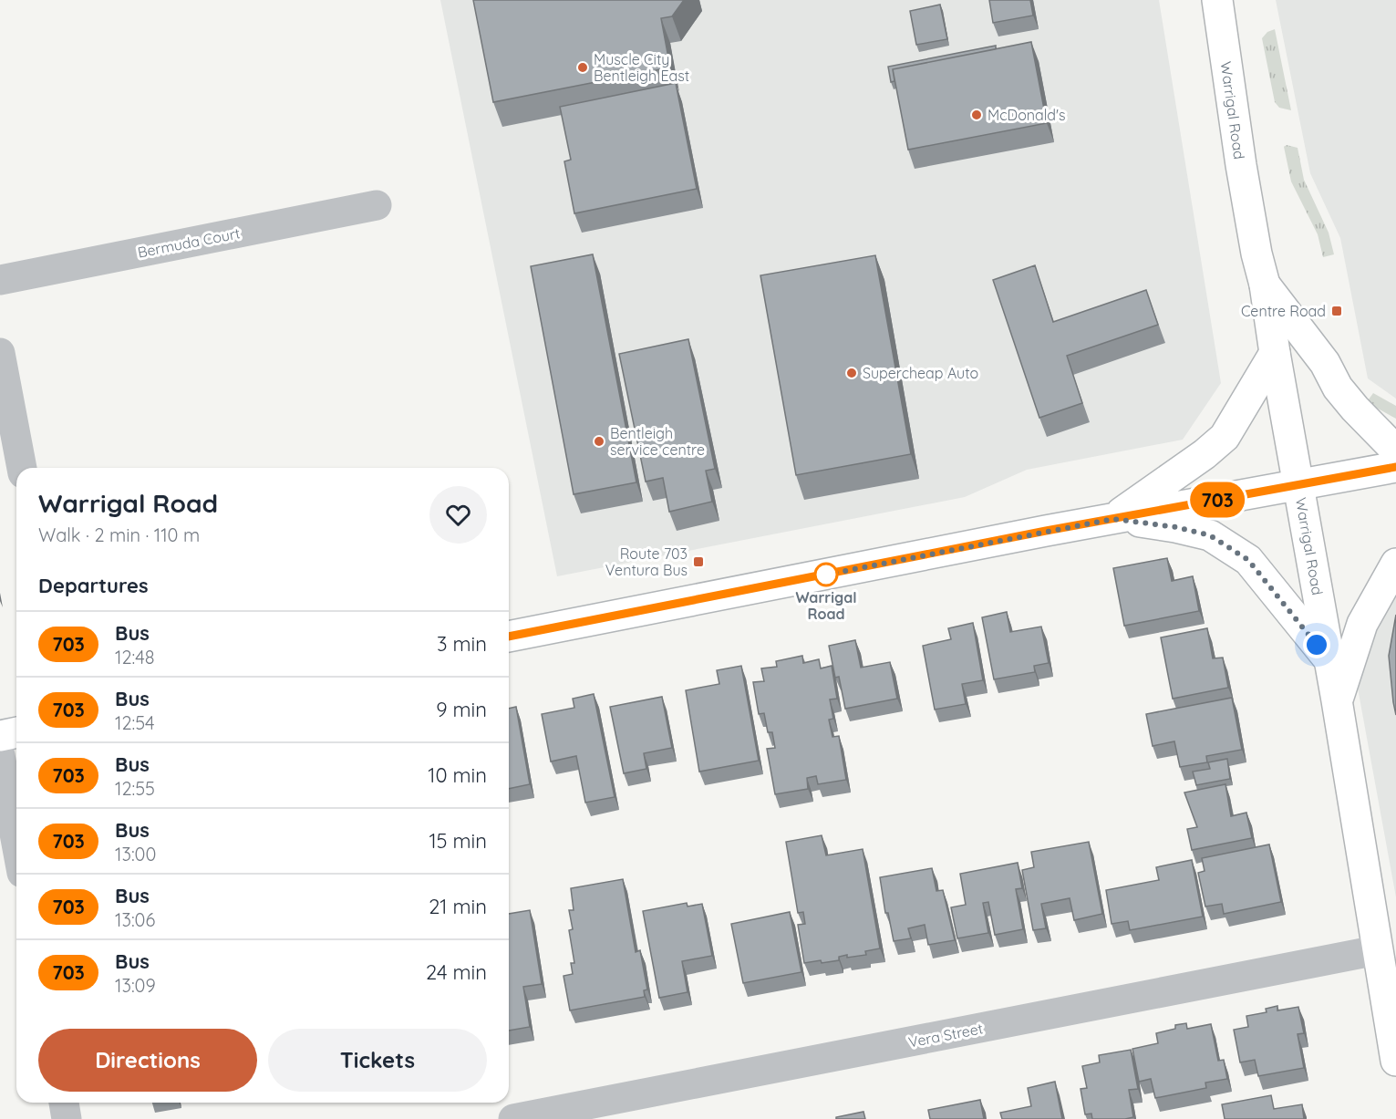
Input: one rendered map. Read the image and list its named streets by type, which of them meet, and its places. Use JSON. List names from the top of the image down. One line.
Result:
{"streets":{"main road":["Warrigal Road"],"street":["Bermuda Court","Vera Street"]},"crossings":[["Warrigal Road","Vera Street"]],"places":{"other":["Muscle City Bentleigh East","McDonald's","Supercheap Auto","Bentleigh service centre","Warrigal Road"],"transit":["Centre Road","Route 703 Ventura Bus"]},"lines":["bus line 703"],"page":{"on_map":"703","heading":[["Warrigal Road","Walk · 2 min · 110 m"],"Departures"],"list":[{"mark":"703","name":"Bus","note":"12:48","value":"3 min"},{"mark":"703","name":"Bus","note":"12:54","value":"9 min"},{"mark":"703","name":"Bus","note":"12:55","value":"10 min"},{"mark":"703","name":"Bus","note":"13:00","value":"15 min"},{"mark":"703","name":"Bus","note":"13:06","value":"21 min"},{"mark":"703","name":"Bus","note":"13:09","value":"24 min"}],"buttons":["Directions","Tickets"]}}
